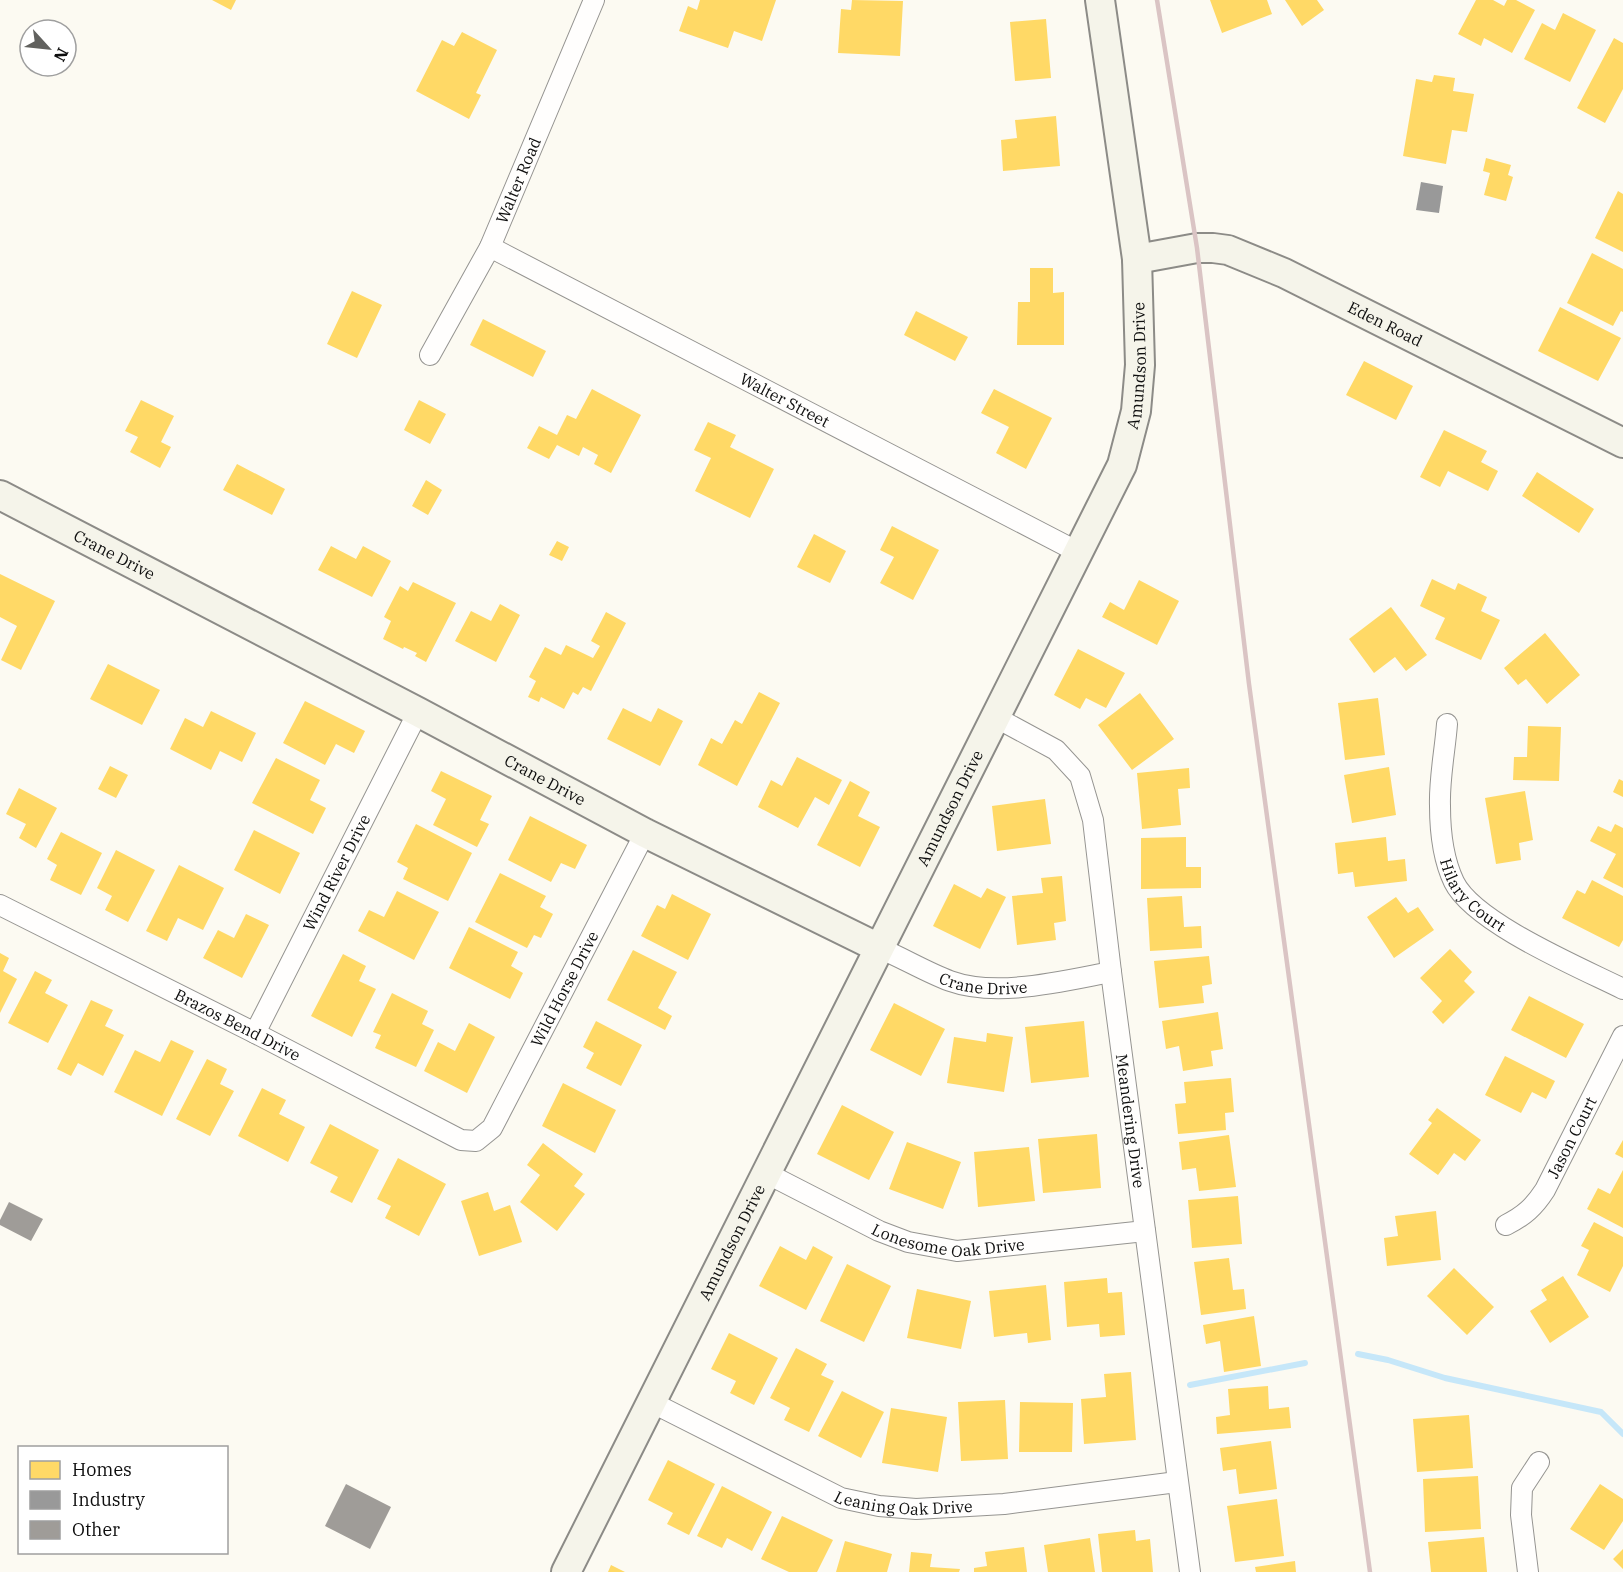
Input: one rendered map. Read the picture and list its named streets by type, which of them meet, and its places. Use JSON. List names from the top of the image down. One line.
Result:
{"streets":{"street":["Walter Road","Eden Road","Amundson Drive","Walter Street","Crane Drive","Wind River Drive","Hilary Court","Wild Horse Drive","Brazos Bend Drive","Meandering Drive","Jason Court","Lonesome Oak Drive","Leaning Oak Drive"]},"crossings":[["Walter Road","Walter Street"],["Eden Road","Amundson Drive"],["Amundson Drive","Walter Street"],["Amundson Drive","Crane Drive"],["Amundson Drive","Meandering Drive"],["Amundson Drive","Lonesome Oak Drive"],["Amundson Drive","Leaning Oak Drive"],["Crane Drive","Wind River Drive"],["Crane Drive","Wild Horse Drive"],["Crane Drive","Meandering Drive"],["Wind River Drive","Brazos Bend Drive"],["Wild Horse Drive","Brazos Bend Drive"],["Meandering Drive","Lonesome Oak Drive"],["Meandering Drive","Leaning Oak Drive"]],"legend":["Homes","Industry","Other"],"north":"bottom right"}
